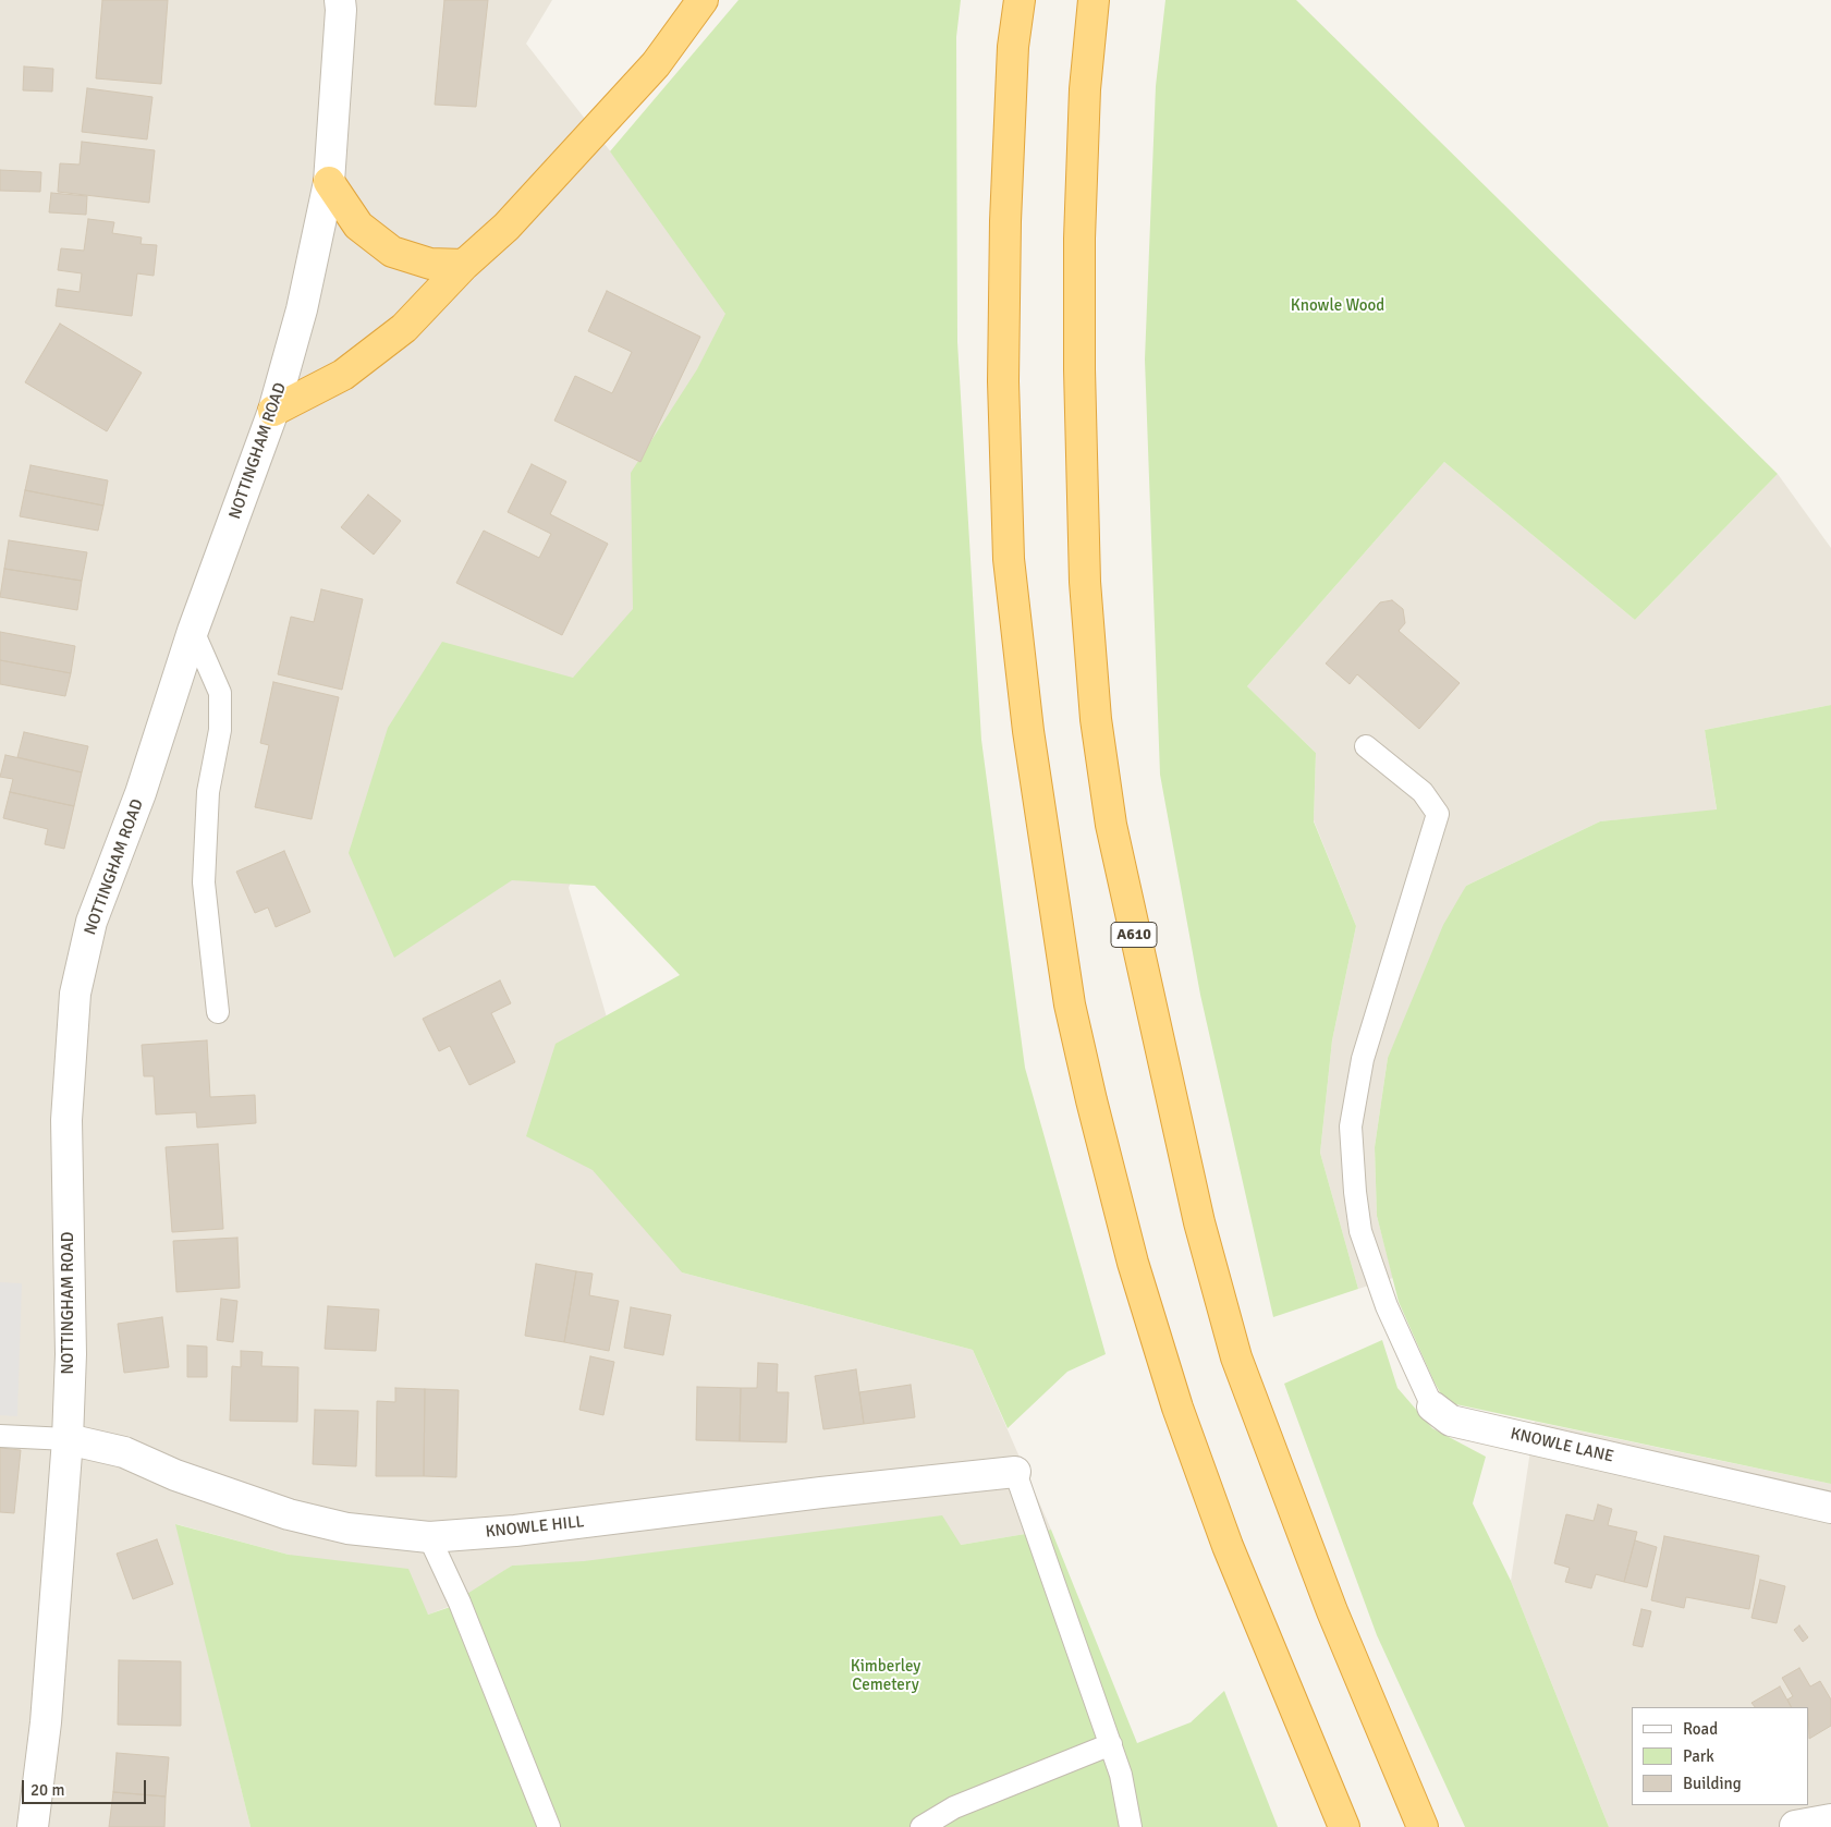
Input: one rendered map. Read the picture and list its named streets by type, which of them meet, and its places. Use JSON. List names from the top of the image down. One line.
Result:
{"streets":{"highway":["A610"],"street":["NOTTINGHAM ROAD","KNOWLE LANE","KNOWLE HILL"]},"crossings":[["NOTTINGHAM ROAD","KNOWLE HILL"]],"parks":["Knowle Wood","Kimberley Cemetery"],"legend":["Road","Park","Building"],"scale_bar":"20 m"}
